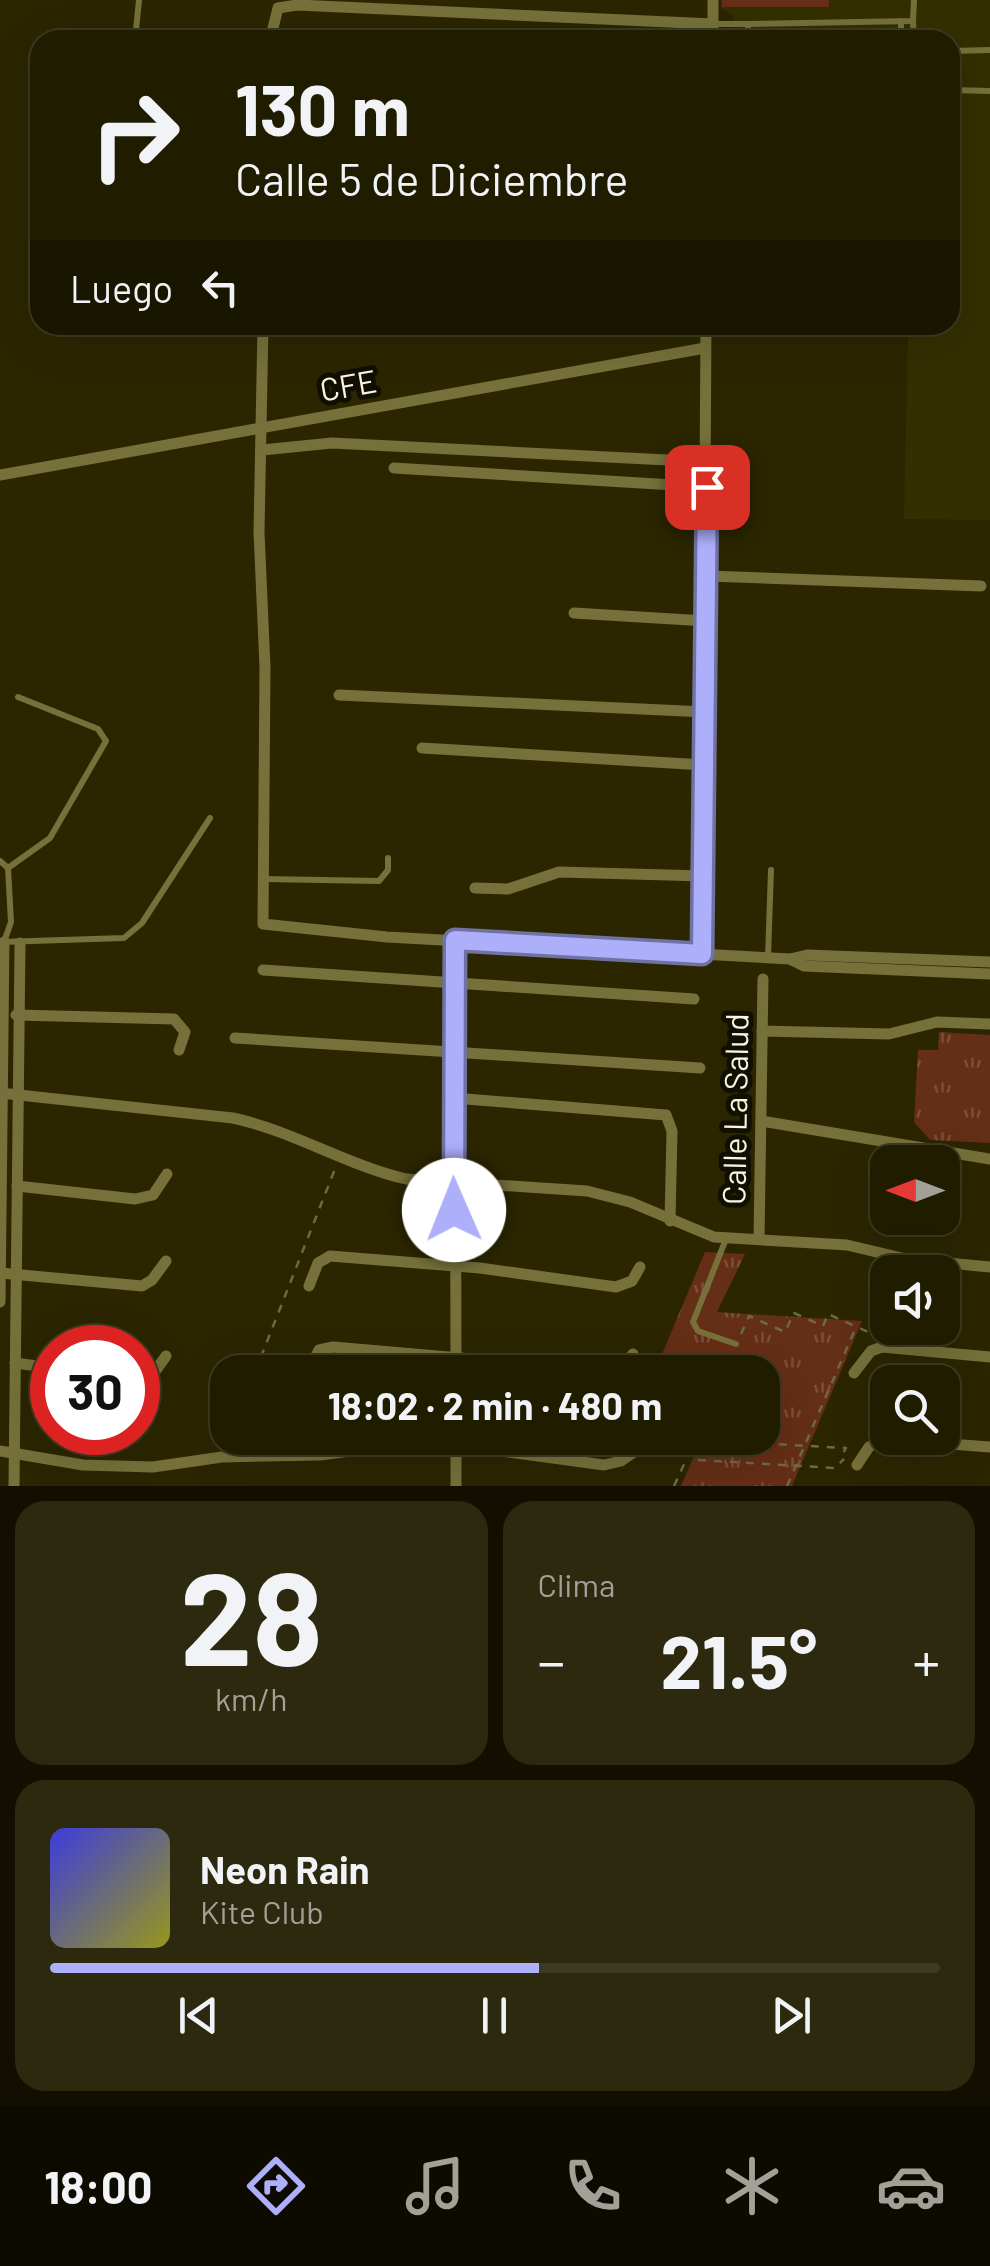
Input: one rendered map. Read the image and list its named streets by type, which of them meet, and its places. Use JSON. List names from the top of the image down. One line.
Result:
{"streets":{"street":["CFE","Calle La Salud"]},"north":"left","page":{"turn":["130 m","Calle 5 de Diciembre"],"then":"Luego","limit":"30","trip":"18:02 · 2 min · 480 m","tile":[["28","km/h"],"Clima"],"heat":["−","21.5°","+"],"song":["Neon Rain","Kite Club"],"tabs":"18:00"}}
